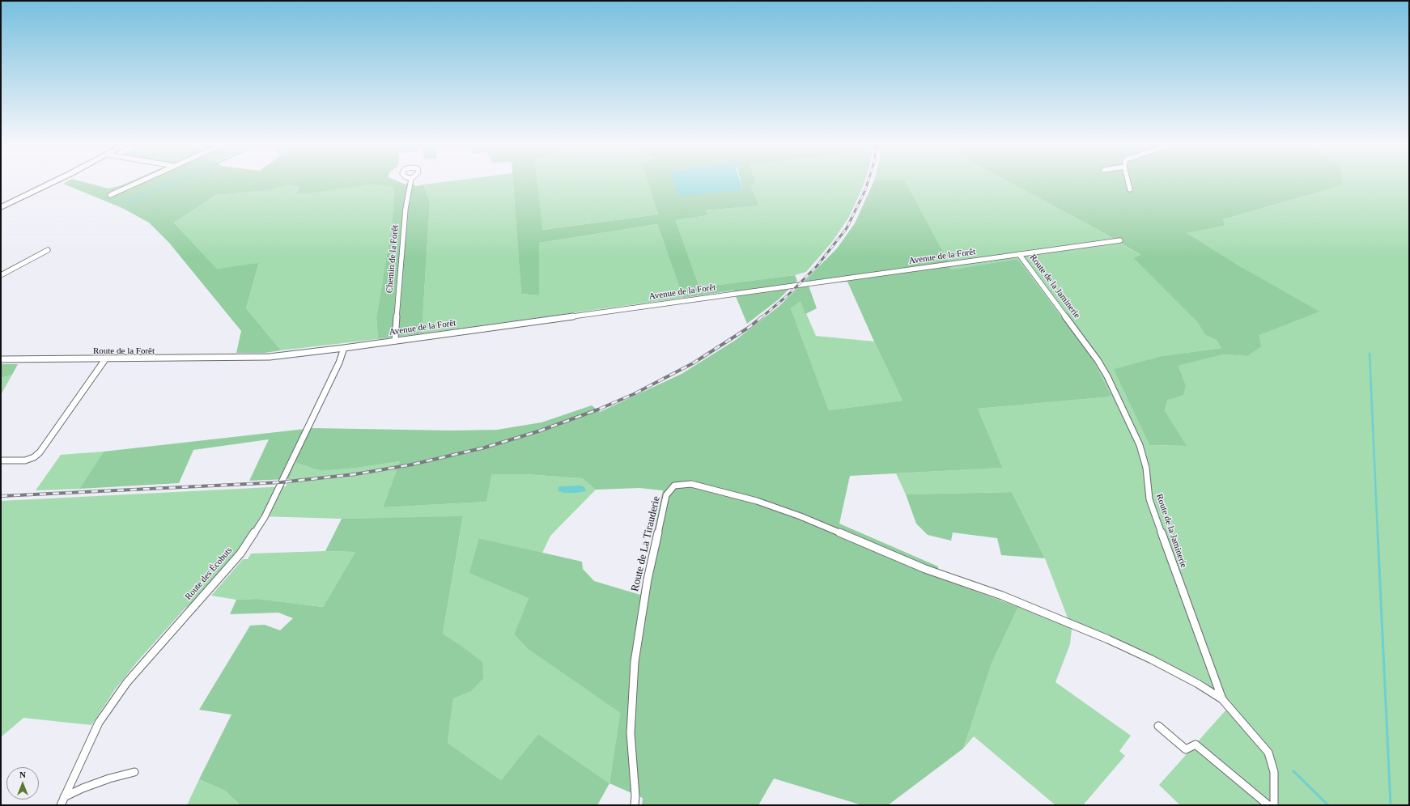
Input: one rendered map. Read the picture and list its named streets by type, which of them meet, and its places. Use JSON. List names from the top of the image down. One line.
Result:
{"streets":{"street":["Avenue de la Forêt","Chemin de la Forêt","Route de la Jaminerie","Route de la Forêt","Route de La Tirauderie","Route des Écobuts"]},"crossings":[["Avenue de la Forêt","Chemin de la Forêt"],["Avenue de la Forêt","Route de la Jaminerie"],["Avenue de la Forêt","Route de la Forêt"],["Avenue de la Forêt","Route des Écobuts"],["Route de la Jaminerie","Route de La Tirauderie"]],"north":"top"}
